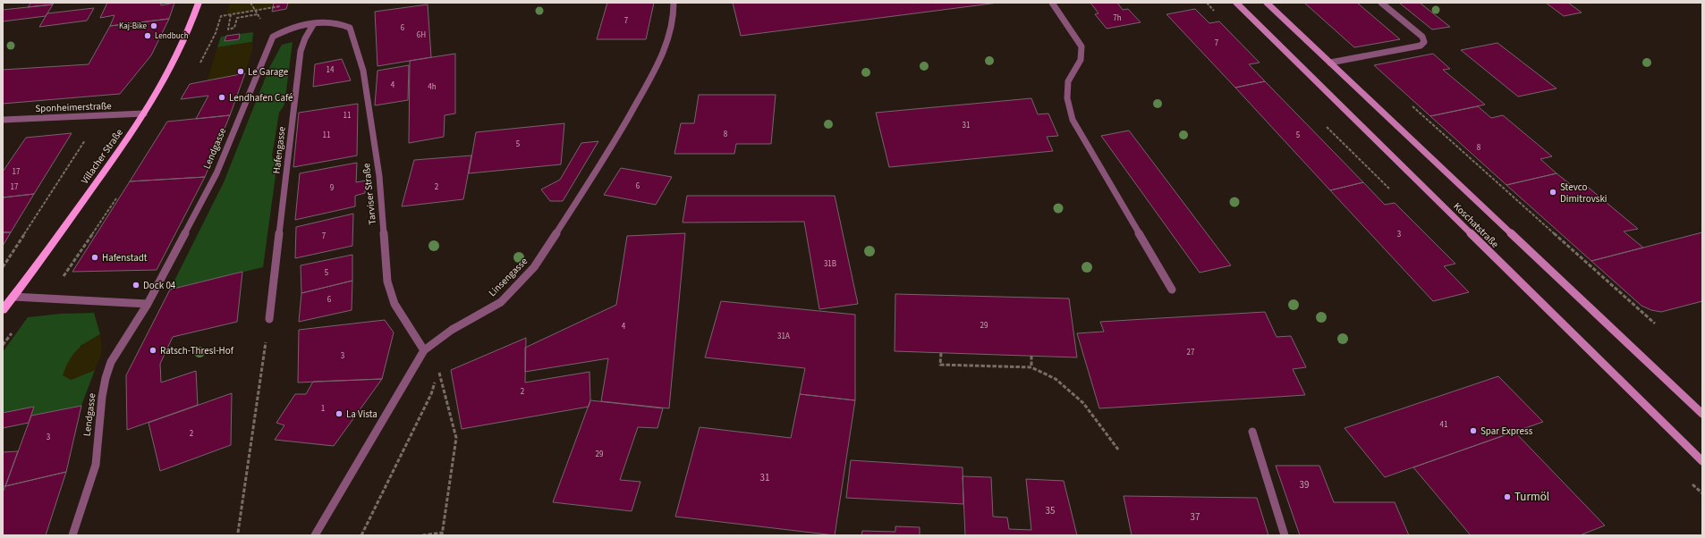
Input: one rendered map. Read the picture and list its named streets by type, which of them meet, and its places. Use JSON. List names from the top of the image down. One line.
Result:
{"streets":{"main road":["Villacher Straße","Koschatstraße"],"street":["Sponheimerstraße","Lendgasse","Hafengasse","Tarviser Straße","Linsengasse"]},"crossings":[["Sponheimerstraße","Villacher Straße"],["Lendgasse","Hafengasse"],["Lendgasse","Tarviser Straße"],["Hafengasse","Tarviser Straße"],["Tarviser Straße","Linsengasse"]],"places":["Kaj-Bike","Lendbuch","Le Garage","Lendhafen Café","Stevco Dimitrovski","Hafenstadt","Dock 04","Ratsch-Thresl-Hof","La Vista","Spar Express","Turmöl"],"house_numbers":["7h","7","6","6H","7","14","4","4h","11","31","8","11","5","5","8","17","6","17","2","9","3","7","31B","5","6","29","4","31A","27","3","2","1","41","2","3","29","31","39","35","37"]}
